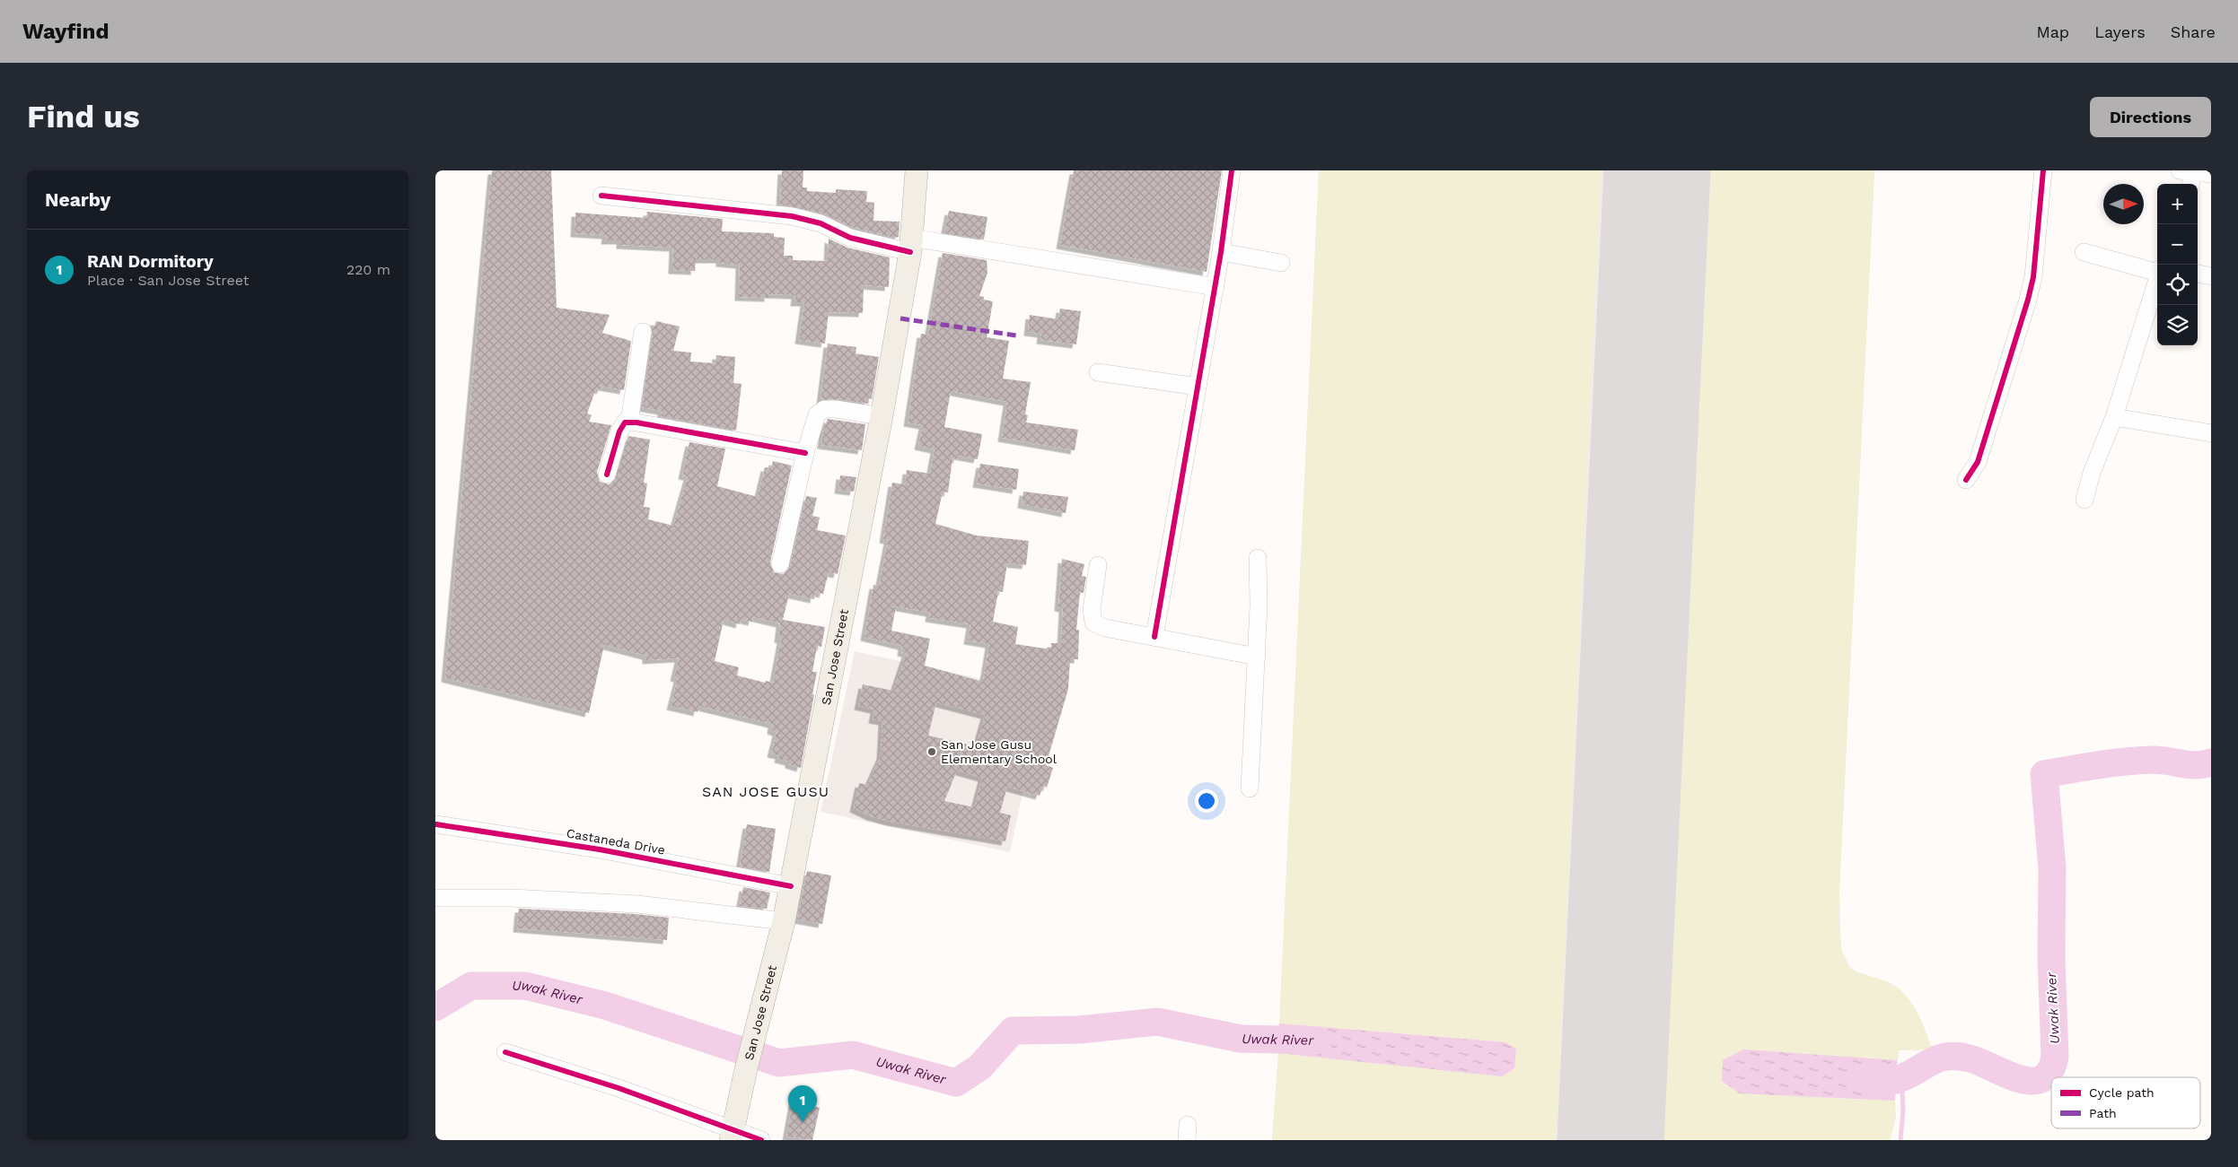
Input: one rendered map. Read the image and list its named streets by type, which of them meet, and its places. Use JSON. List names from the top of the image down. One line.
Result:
{"streets":{"main road":["San Jose Street"],"street":["Castaneda Drive"]},"crossings":[["San Jose Street","Castaneda Drive"]],"districts":["SAN JOSE GUSU"],"water":["Uwak River"],"places":["San Jose Gusu Elementary School"],"legend":["Cycle path","Path"],"north":"right","page":{"header":"Wayfind","nav":["Map","Layers","Share"],"buttons":"Directions","title":"Find us","heading":"Nearby","map_buttons":["+","−"],"list":[{"mark":"1","name":"RAN Dormitory","note":"Place · San Jose Street","value":"220 m"}],"pins":"1"}}
